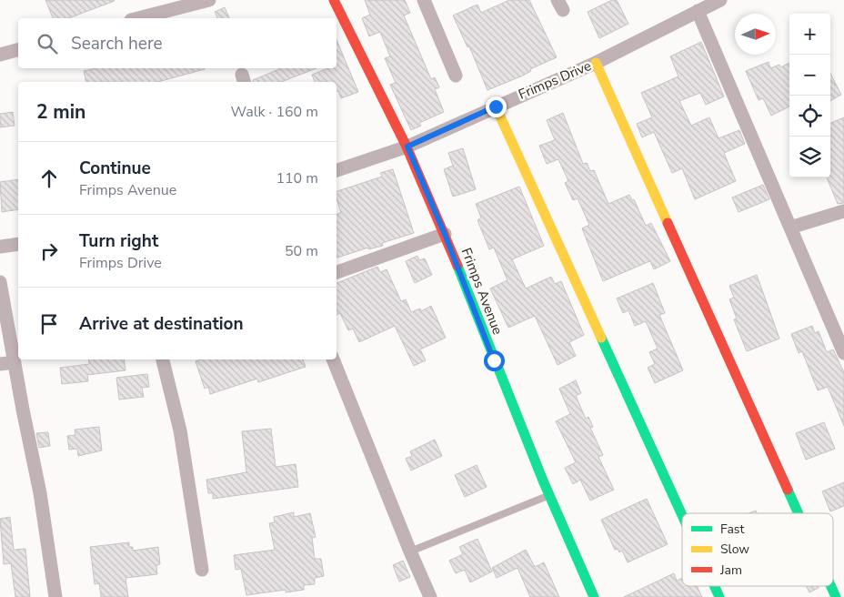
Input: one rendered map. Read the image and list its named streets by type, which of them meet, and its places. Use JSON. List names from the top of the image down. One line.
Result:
{"streets":{"street":["Frimps Drive","Frimps Avenue"]},"crossings":[["Frimps Drive","Frimps Avenue"]],"legend":["Fast","Slow","Jam"],"north":"right","page":{"map_buttons":["+","−"],"search":"Search here","heading":["2 min","Walk · 160 m"],"list":[["Continue","Frimps Avenue","110 m"],["Turn right","Frimps Drive","50 m"],"Arrive at destination"]}}
